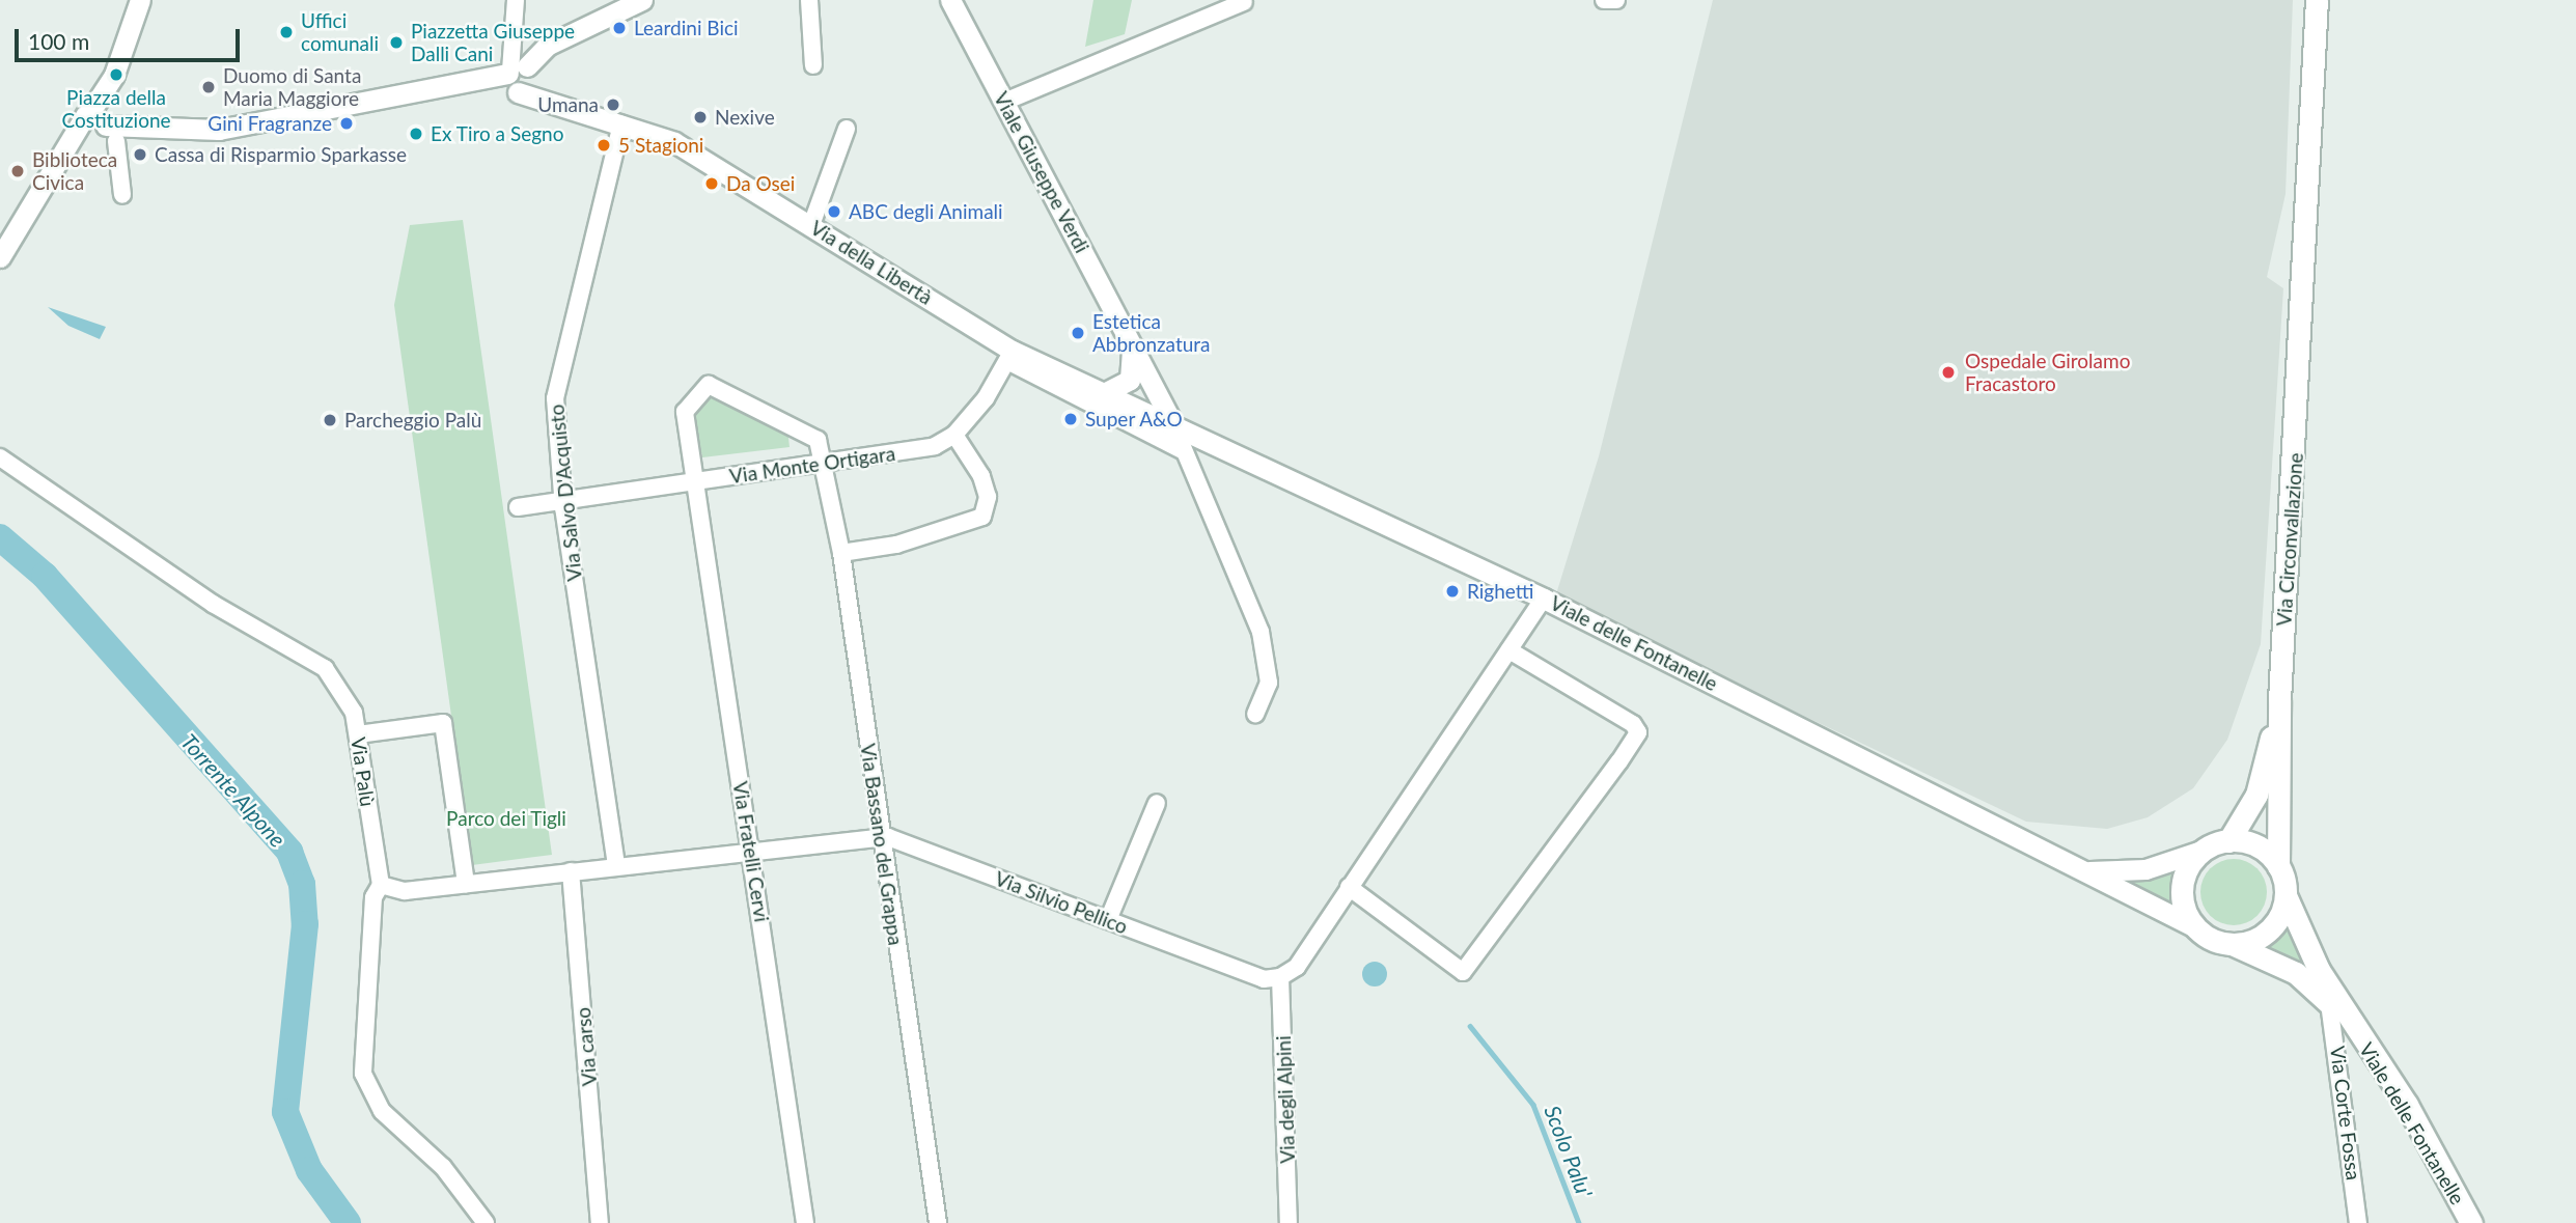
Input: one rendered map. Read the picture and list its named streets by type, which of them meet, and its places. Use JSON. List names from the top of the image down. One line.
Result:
{"streets":{"main road":["Via Circonvallazione","Viale delle Fontanelle"],"street":["Viale Giuseppe Verdi","Via della Libertà","Via Monte Ortigara","Via Salvo D'Acquisto","Via Palù","Via Bassano del Grappa","Via Fratelli Cervi","Via Silvio Pellico","Via carso","Via degli Alpini","Via Corte Fossa"]},"crossings":[["Viale Giuseppe Verdi","Via della Libertà"],["Viale Giuseppe Verdi","Viale delle Fontanelle"],["Via della Libertà","Via Salvo D'Acquisto"],["Via della Libertà","Viale delle Fontanelle"],["Via Monte Ortigara","Via Salvo D'Acquisto"],["Via Monte Ortigara","Via Bassano del Grappa"],["Via Monte Ortigara","Via Fratelli Cervi"],["Via Salvo D'Acquisto","Via Silvio Pellico"],["Via Circonvallazione","Viale delle Fontanelle"],["Viale delle Fontanelle","Via Corte Fossa"],["Via Palù","Via Silvio Pellico"],["Via Bassano del Grappa","Via Fratelli Cervi"],["Via Bassano del Grappa","Via Silvio Pellico"],["Via Fratelli Cervi","Via Silvio Pellico"],["Via Silvio Pellico","Via carso"],["Via Silvio Pellico","Via degli Alpini"]],"water":["Torrente Alpone","Scolo Palu'"],"parks":["Parco dei Tigli"],"places":["Leardini Bici","Uffici comunali","Piazzetta Giuseppe Dalli Cani","Piazza della Costituzione","Duomo di Santa Maria Maggiore","Umana","Nexive","Gini Fragranze","Ex Tiro a Segno","5 Stagioni","Cassa di Risparmio Sparkasse","Biblioteca Civica","Da Osei","ABC degli Animali","Estetica Abbronzatura","Ospedale Girolamo Fracastoro","Super A&O","Parcheggio Palù","Righetti"],"scale_bar":"100 m"}
